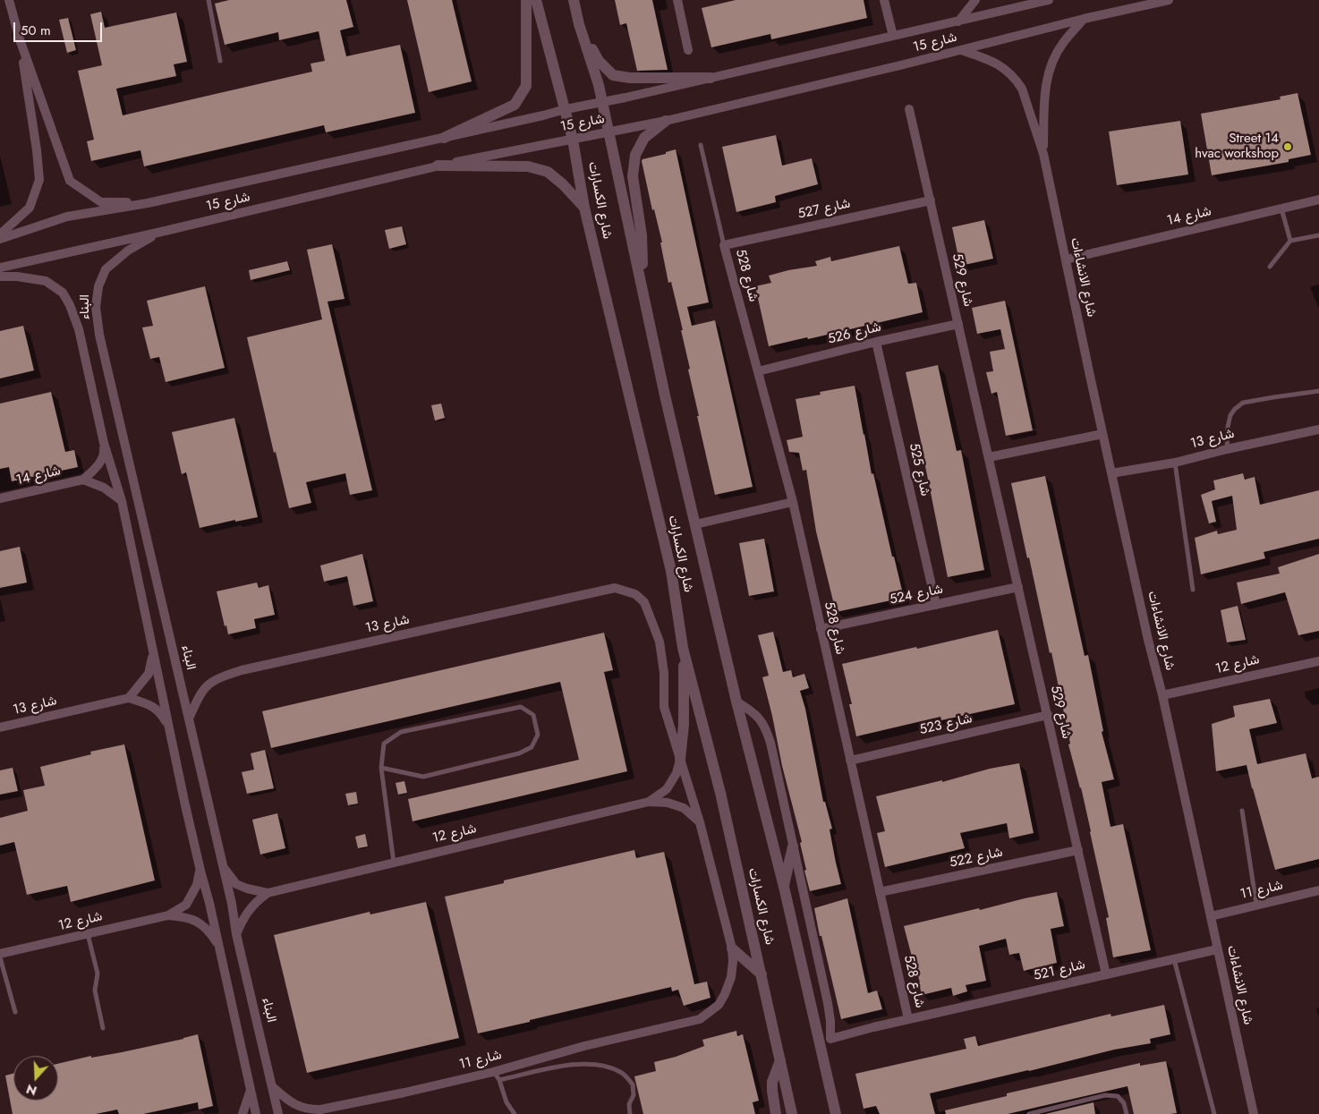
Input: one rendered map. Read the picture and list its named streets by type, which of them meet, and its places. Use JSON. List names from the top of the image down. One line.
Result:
{"streets":{"street":["شارع 15","شارع الكسارات","شارع 527","شارع 14","شارع 528","شارع الانشاءات","شارع 529","البناء","شارع 526","شارع 13","شارع 525","شارع 524","شارع 12","شارع 523","شارع 522","شارع 11","شارع 521"]},"crossings":[["شارع 15","شارع الكسارات"],["شارع 15","شارع الانشاءات"],["شارع 15","البناء"],["شارع 527","شارع 528"],["شارع 527","شارع 529"],["شارع 14","شارع الانشاءات"],["شارع 528","شارع 526"],["شارع 528","شارع 524"],["شارع 528","شارع 523"],["شارع 528","شارع 522"],["شارع 528","شارع 521"],["شارع الانشاءات","شارع 13"],["شارع الانشاءات","شارع 12"],["شارع الانشاءات","شارع 11"],["شارع الانشاءات","شارع 521"],["شارع 529","شارع 526"],["شارع 529","شارع 524"],["شارع 529","شارع 523"],["شارع 529","شارع 522"],["شارع 529","شارع 521"],["البناء","شارع 13"],["البناء","شارع 12"],["البناء","شارع 11"],["شارع 526","شارع 525"],["شارع 13","شارع 12"],["شارع 525","شارع 524"]],"places":["Street 14 hvac workshop"],"scale_bar":"50 m","north":"bottom"}
